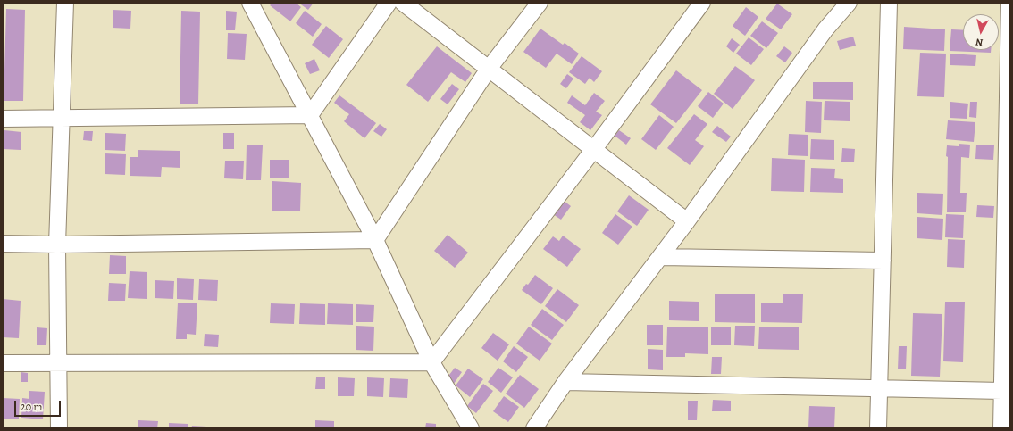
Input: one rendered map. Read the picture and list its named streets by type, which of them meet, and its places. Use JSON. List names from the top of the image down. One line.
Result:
{"scale_bar":"20 m","north":"bottom"}
